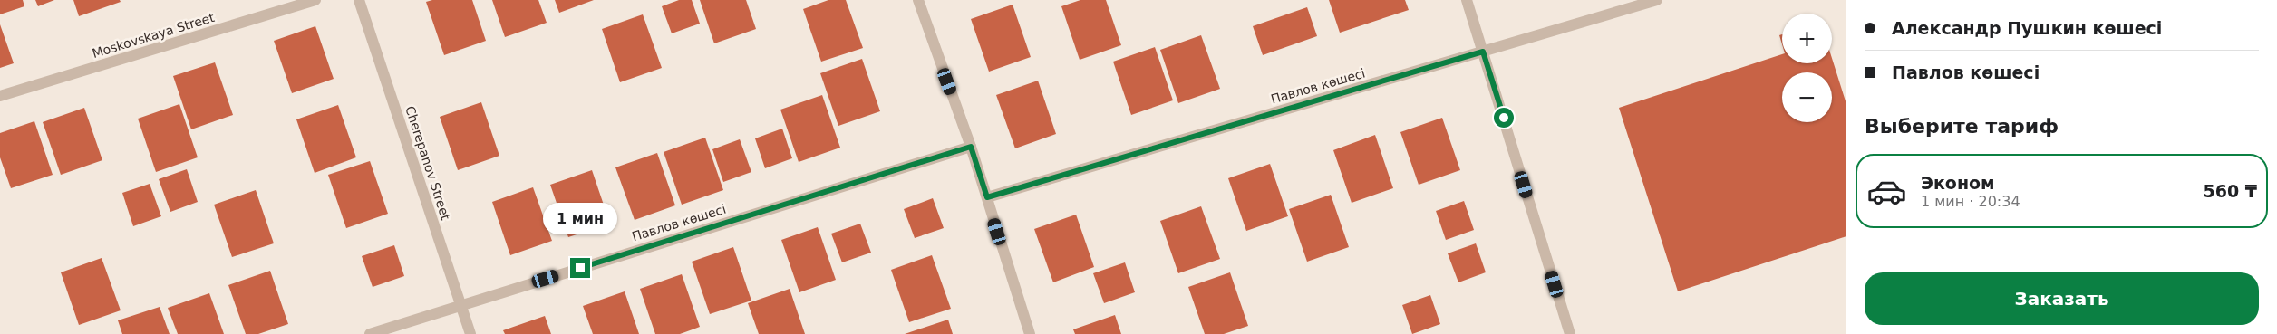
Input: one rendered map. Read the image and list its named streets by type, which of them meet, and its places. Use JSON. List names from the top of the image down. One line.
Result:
{"streets":{"street":["Moskovskaya Street","Павлов көшесі","Cherepanov Street"]},"crossings":[["Павлов көшесі","Cherepanov Street"]],"page":{"banner":["Александр Пушкин көшесі","Павлов көшесі"],"map_buttons":["+","−"],"heading":"Выберите тариф","list":[{"name":"Эконом","note":"1 мин · 20:34","value":"560 ₸"}],"bubble":"1 мин","buttons":"Заказать"}}
